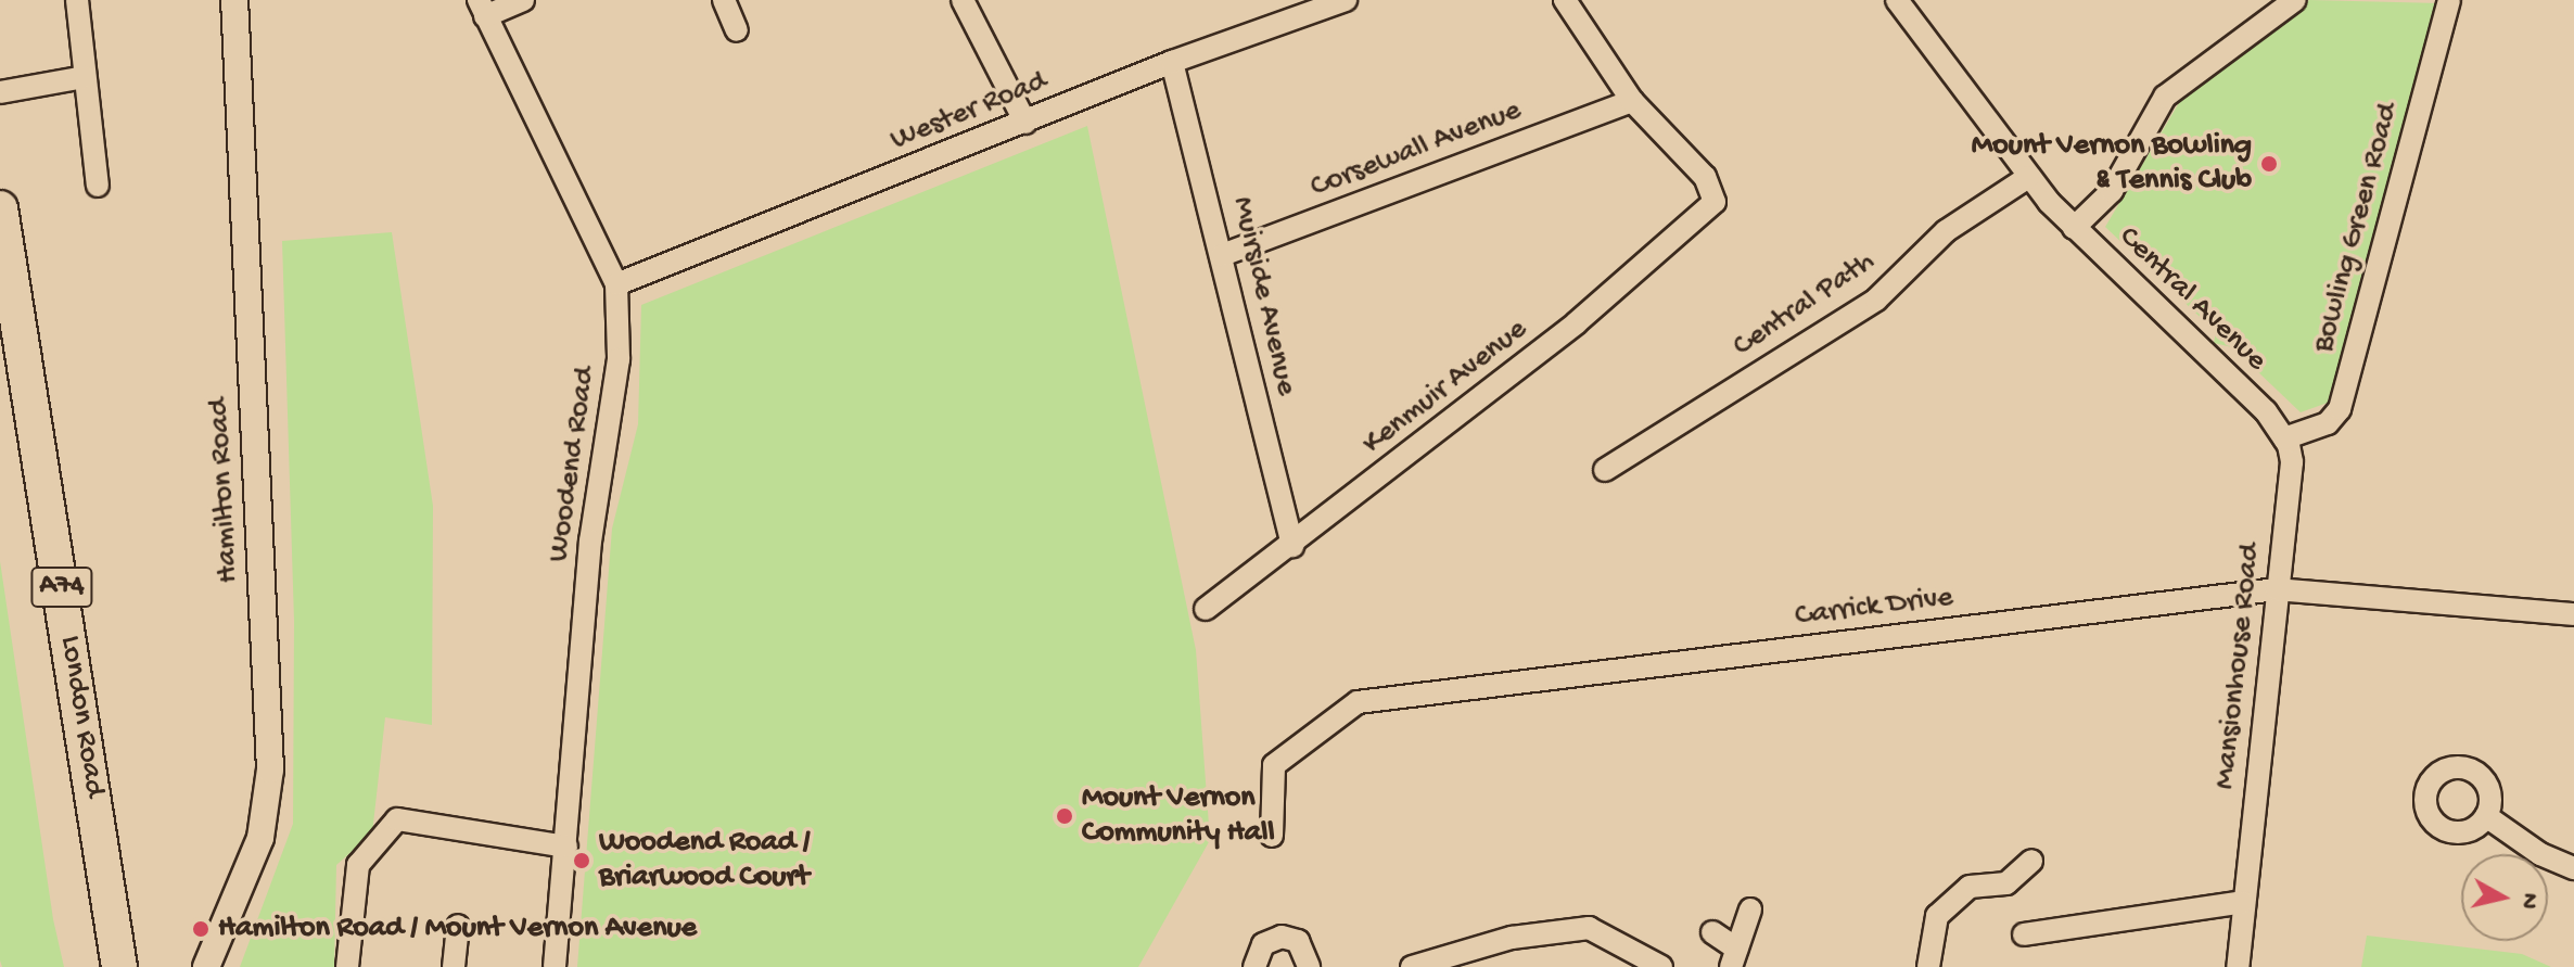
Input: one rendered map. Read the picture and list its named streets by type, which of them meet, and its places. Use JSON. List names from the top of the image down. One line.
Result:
{"streets":{"main road":["A74","London Road"],"street":["Wester Road","Corsewall Avenue","Bowling Green Road","Muirside Avenue","Central Avenue","Central Path","Kenmuir Avenue","Woodend Road","Hamilton Road","Carrick Drive","Mansionhouse Road"]},"crossings":[["Wester Road","Muirside Avenue"],["Wester Road","Woodend Road"],["Corsewall Avenue","Muirside Avenue"],["Corsewall Avenue","Kenmuir Avenue"],["Bowling Green Road","Central Avenue"],["Bowling Green Road","Mansionhouse Road"],["Muirside Avenue","Kenmuir Avenue"],["Central Avenue","Central Path"],["Central Avenue","Mansionhouse Road"],["Carrick Drive","Mansionhouse Road"]],"places":["Mount Vernon Bowling & Tennis Club","Mount Vernon Community Hall","Woodend Road / Briarwood Court","Hamilton Road / Mount Vernon Avenue"],"north":"right"}
